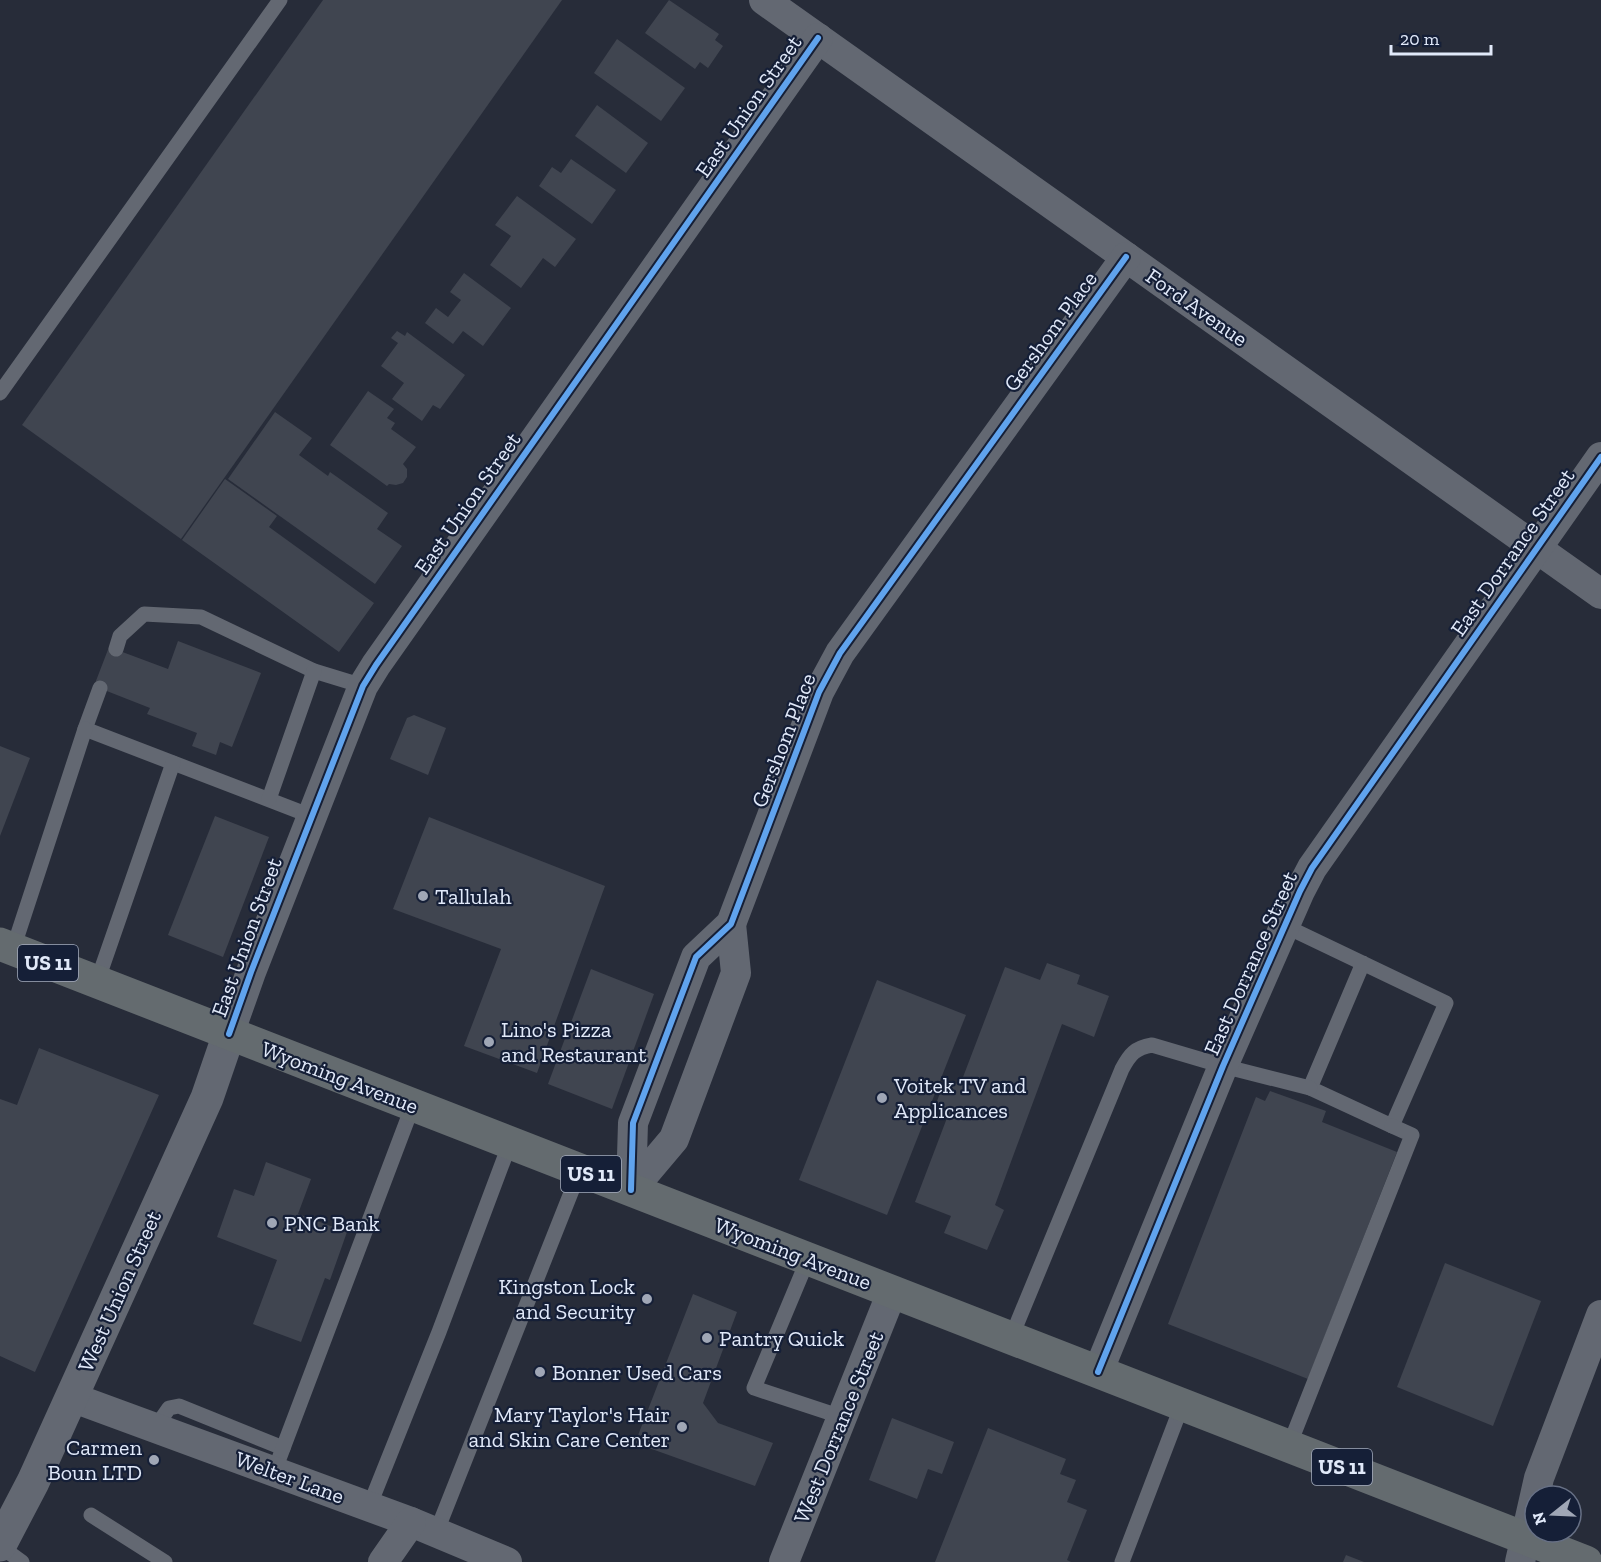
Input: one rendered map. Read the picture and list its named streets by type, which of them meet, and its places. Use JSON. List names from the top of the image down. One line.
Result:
{"streets":{"main road":["US 11","Wyoming Avenue","West Union Street"],"street":["East Union Street","Ford Avenue","Gershom Place","East Dorrance Street","West Dorrance Street","Welter Lane"]},"crossings":[["East Union Street","Ford Avenue"],["East Union Street","Wyoming Avenue"],["East Union Street","West Union Street"],["Ford Avenue","Gershom Place"],["Ford Avenue","East Dorrance Street"],["Gershom Place","Wyoming Avenue"],["East Dorrance Street","Wyoming Avenue"],["Wyoming Avenue","West Union Street"],["Wyoming Avenue","West Dorrance Street"],["West Union Street","Welter Lane"]],"places":["Tallulah","Lino's Pizza and Restaurant","Voitek TV and Applicances","PNC Bank","Kingston Lock and Security","Pantry Quick","Bonner Used Cars","Mary Taylor's Hair and Skin Care Center","Carmen Boun LTD"],"scale_bar":"20 m","north":"left"}
